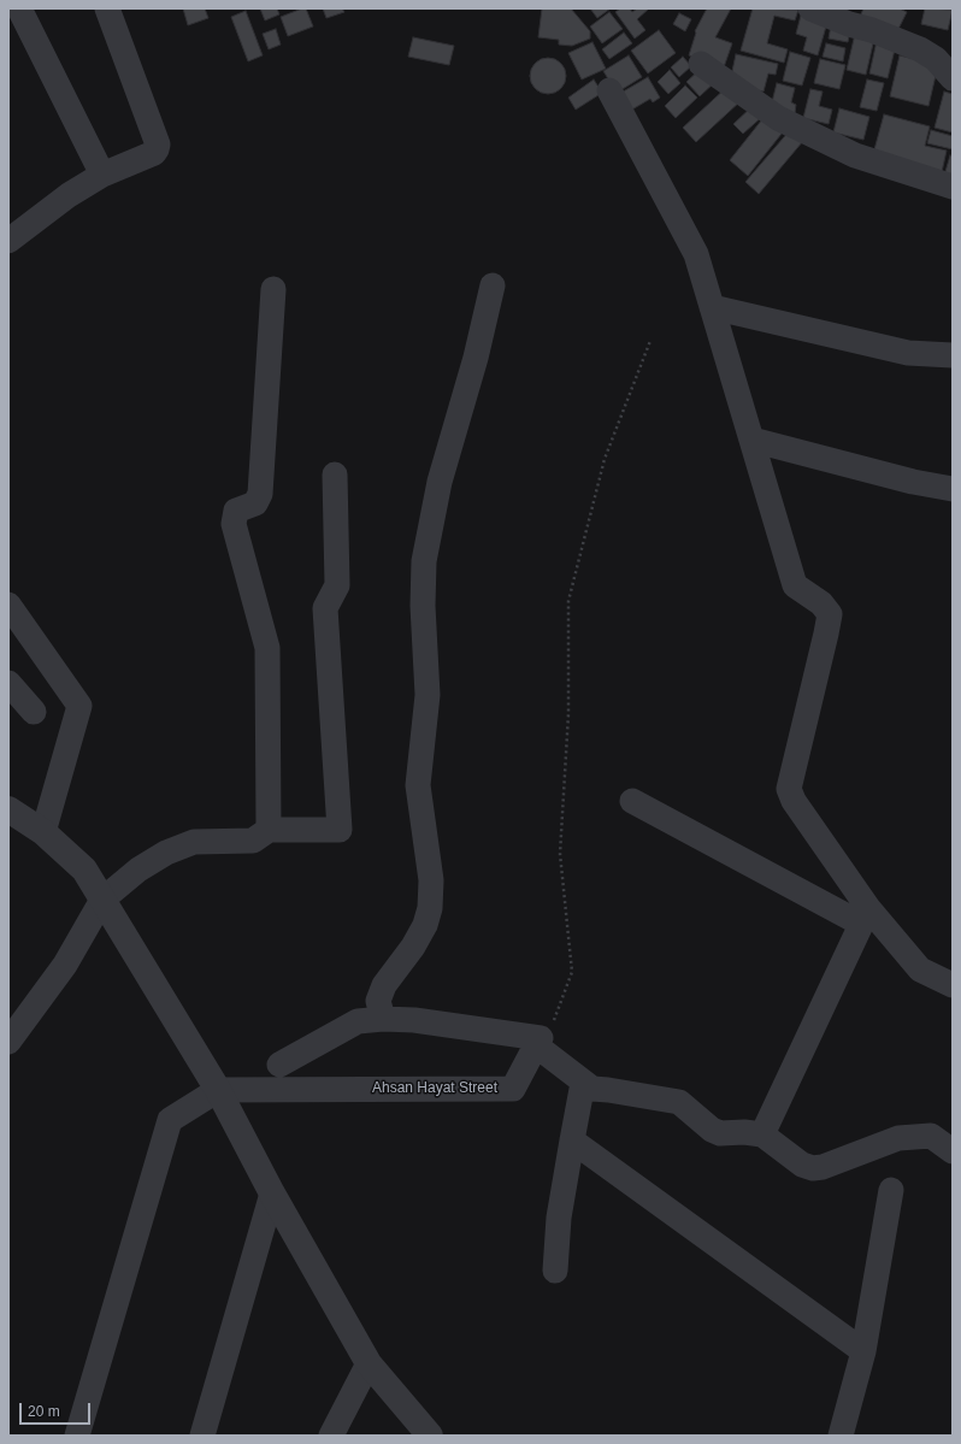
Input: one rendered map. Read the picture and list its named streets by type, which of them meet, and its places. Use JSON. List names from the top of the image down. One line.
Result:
{"streets":{"street":["Ahsan Hayat Street"]},"scale_bar":"20 m"}
